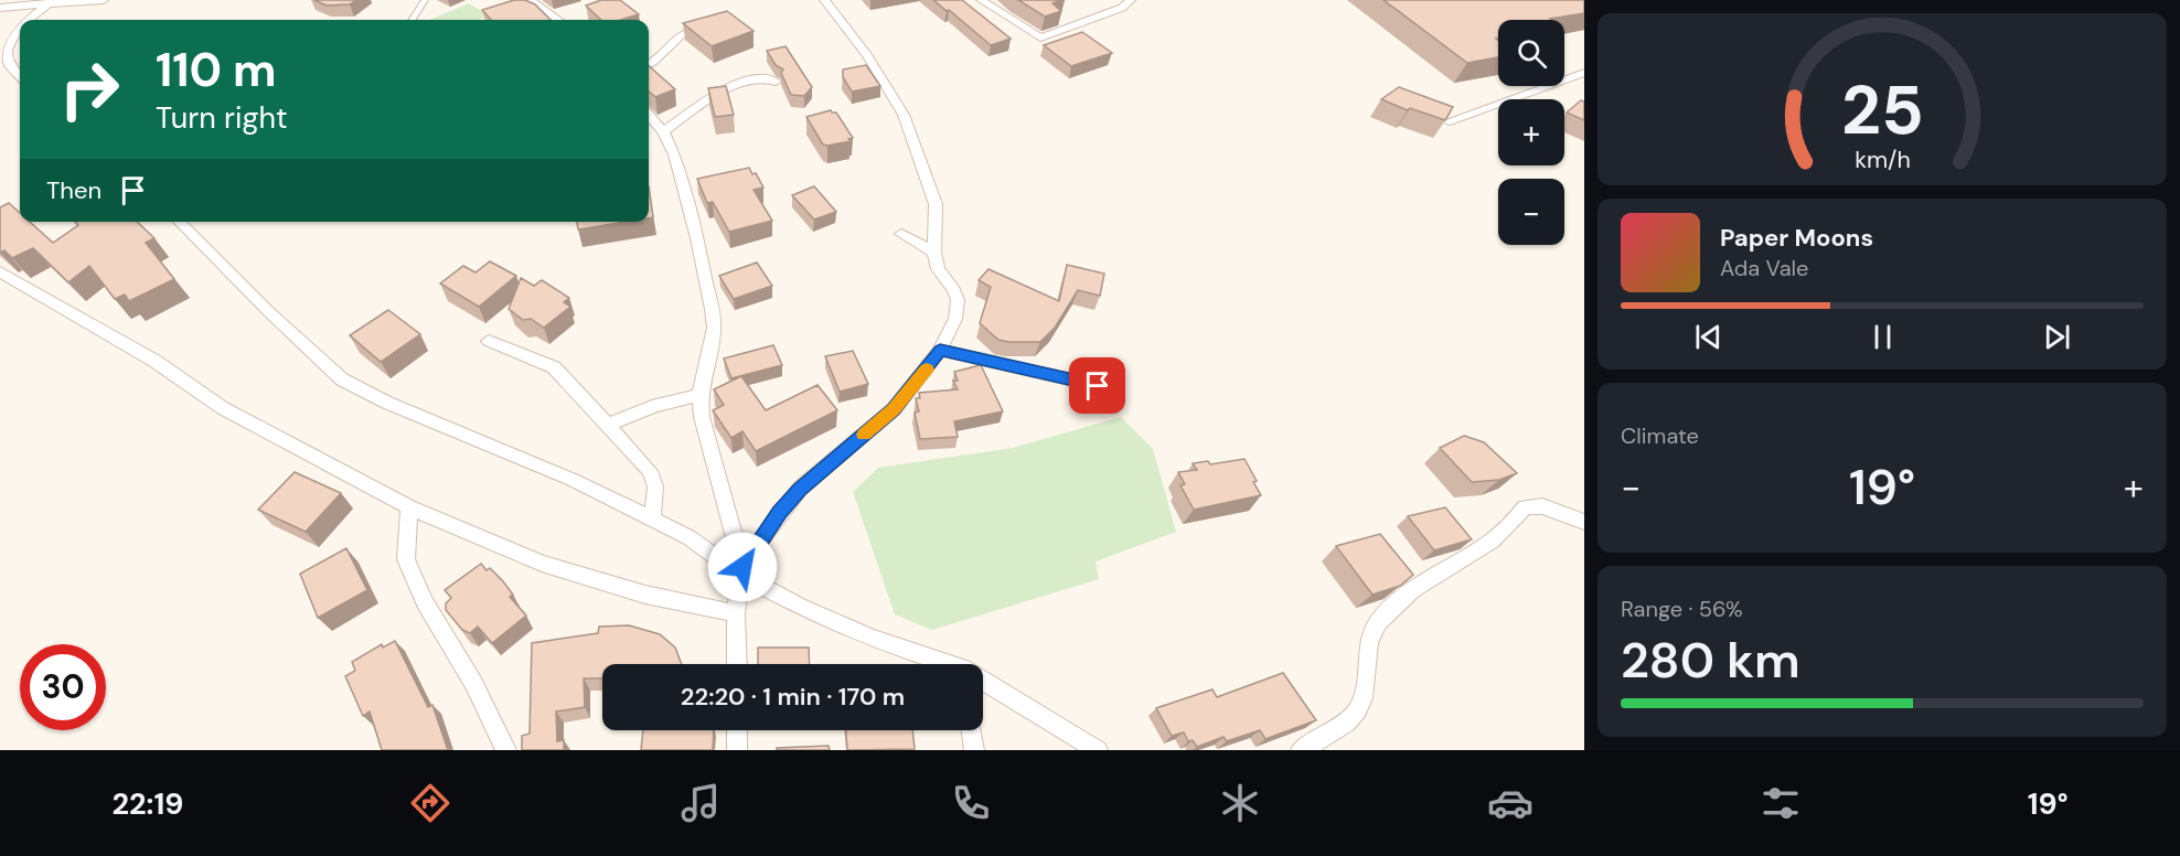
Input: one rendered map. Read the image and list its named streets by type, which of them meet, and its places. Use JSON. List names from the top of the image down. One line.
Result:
{"page":{"map_buttons":["+","−"],"turn":["110 m","Turn right"],"then":"Then","song":["Paper Moons","Ada Vale"],"tile":["Climate",["Range · 56%","280 km"]],"heat":["−","19°","+"],"limit":"30","trip":"22:20 · 1 min · 170 m","tabs":["22:19","19°"],"gauge":["25","km/h"]}}
